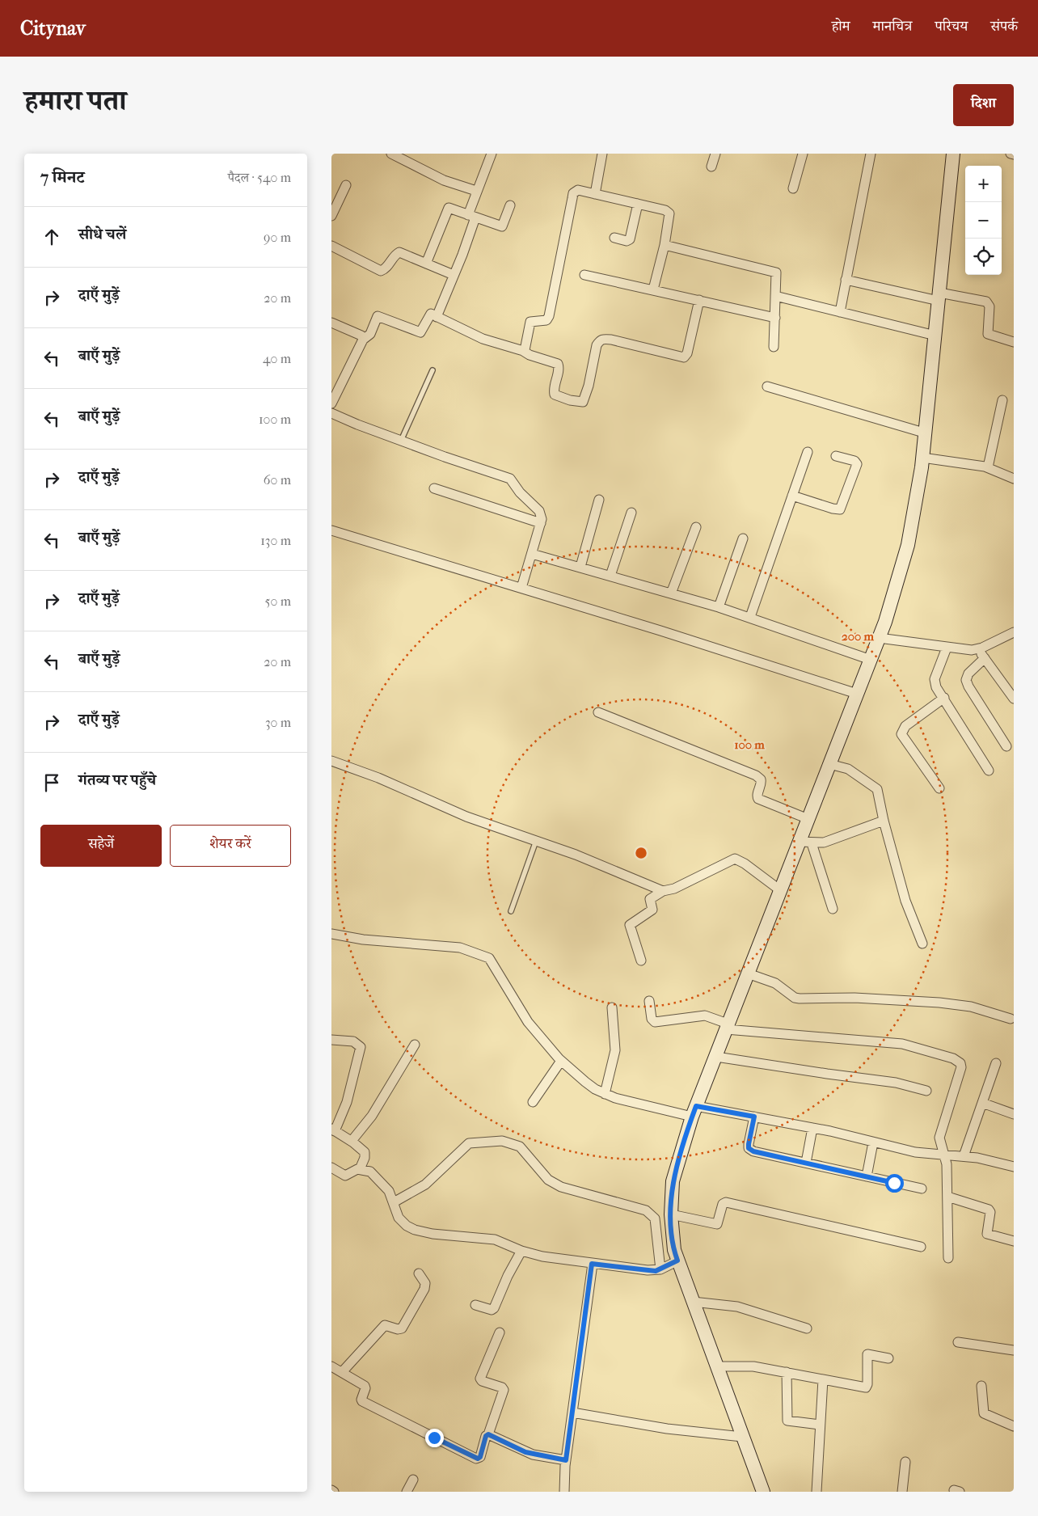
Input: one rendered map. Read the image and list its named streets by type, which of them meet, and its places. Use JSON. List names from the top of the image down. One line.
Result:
{"page":{"header":"Citynav","nav":["होम","मानचित्र","परिचय","संपर्क"],"title":"हमारा पता","buttons":["दिशा",["सहेजें","शेयर करें"]],"heading":["7 मिनट","पैदल · 540 m"],"map_buttons":["+","−"],"list":[["सीधे चलें","90 m"],["दाएँ मुड़ें","20 m"],["बाएँ मुड़ें","40 m"],["बाएँ मुड़ें","100 m"],["दाएँ मुड़ें","60 m"],["बाएँ मुड़ें","130 m"],["दाएँ मुड़ें","50 m"],["बाएँ मुड़ें","20 m"],["दाएँ मुड़ें","30 m"],"गंतव्य पर पहुँचे"]},"rings":["200 m","100 m"]}
